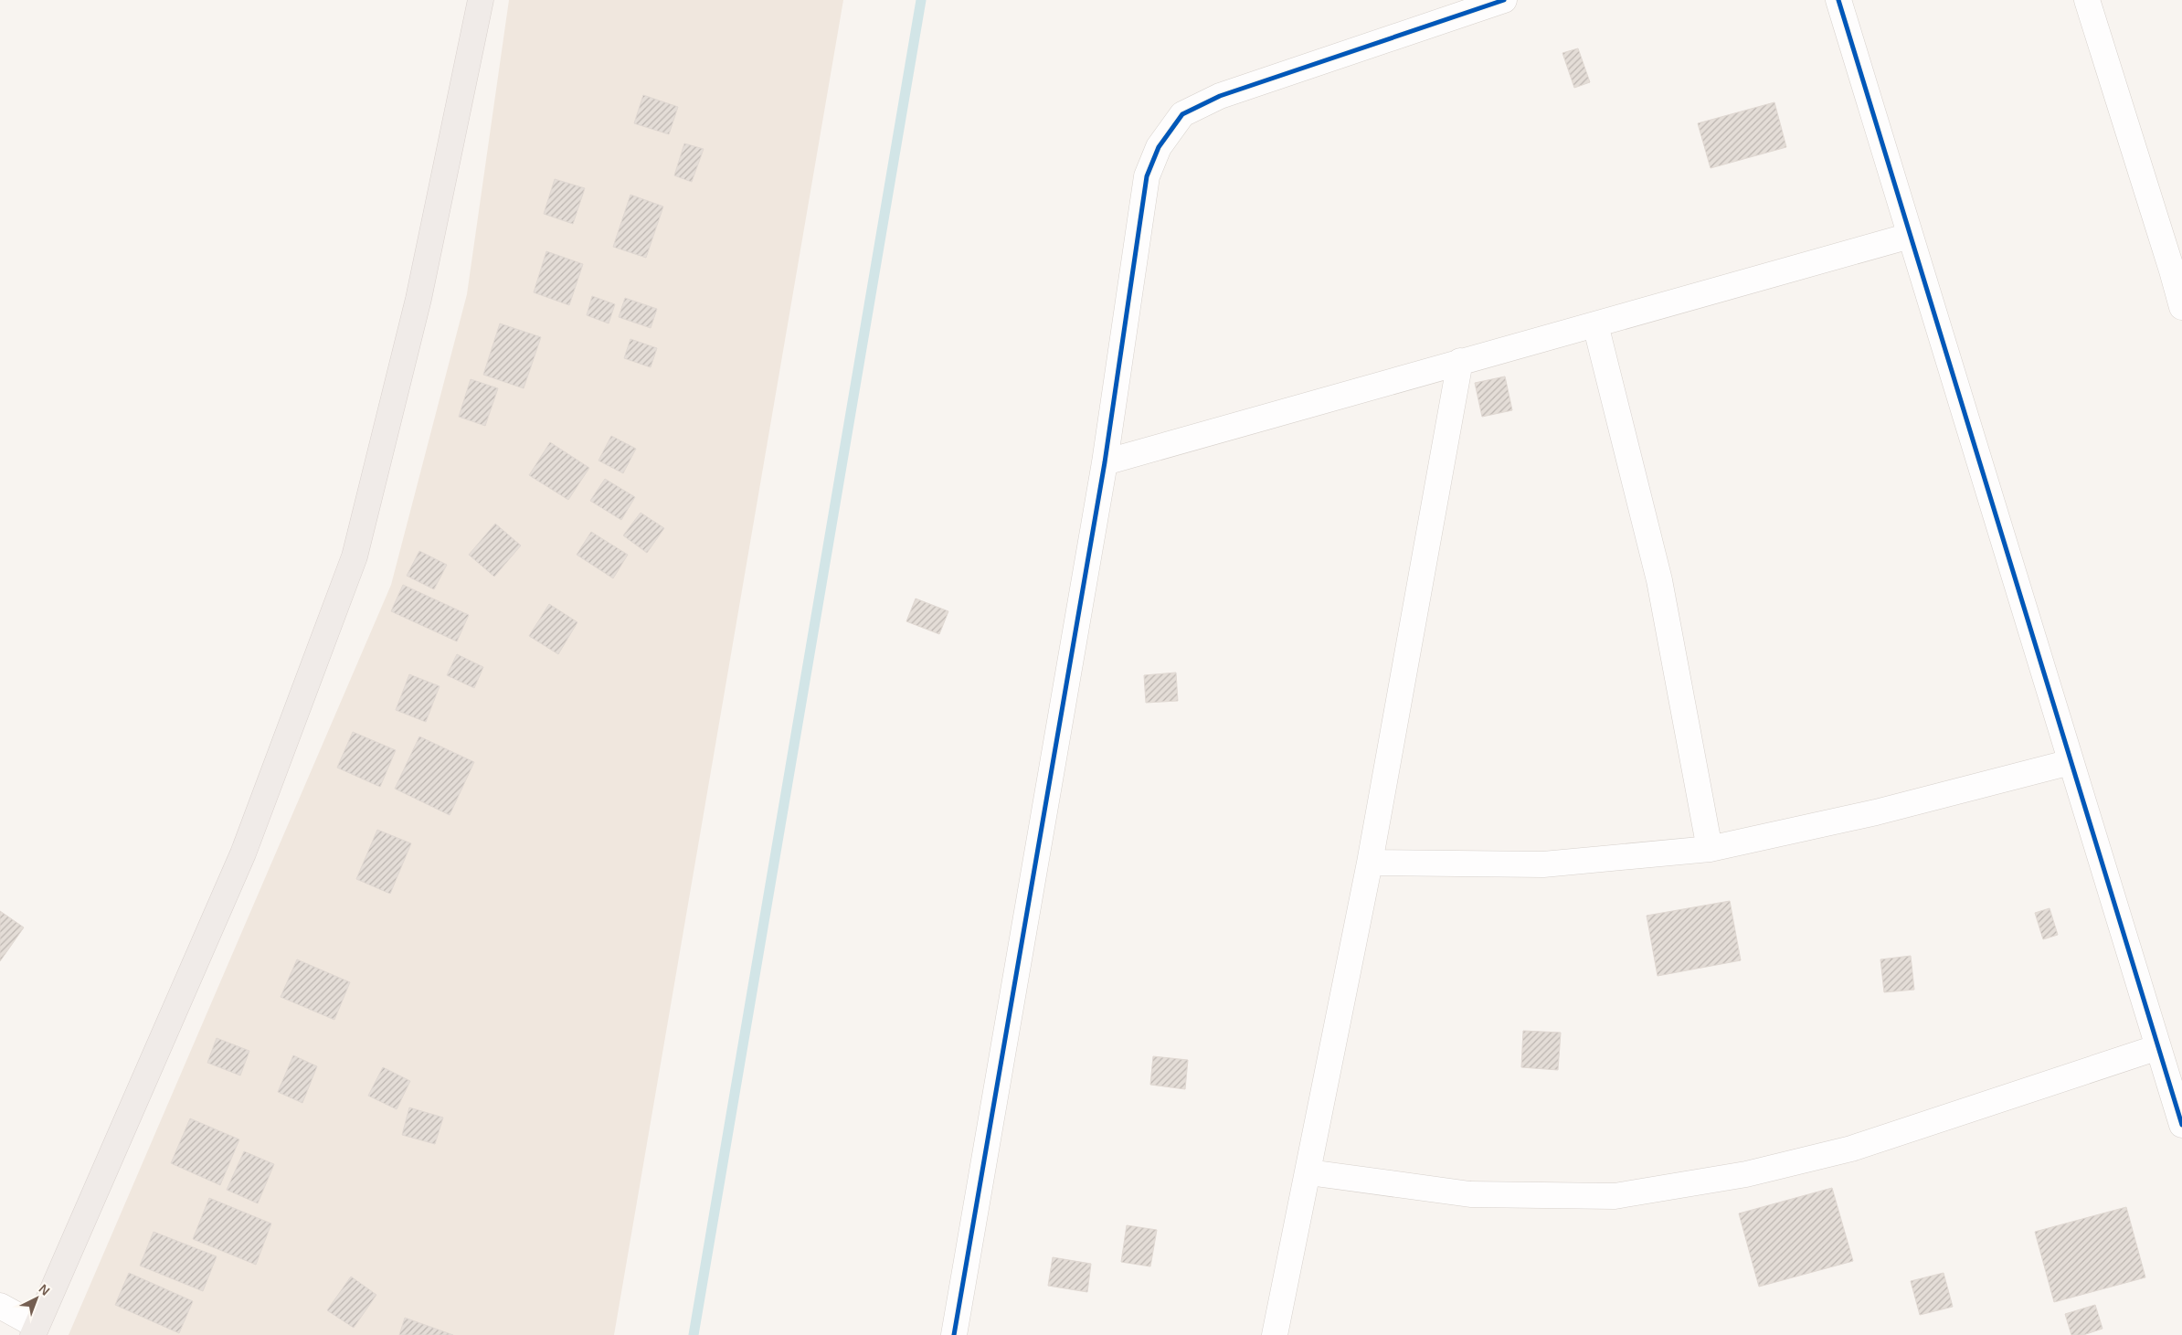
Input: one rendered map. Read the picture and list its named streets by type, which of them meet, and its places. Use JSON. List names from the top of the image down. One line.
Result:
{"north":"top right"}
